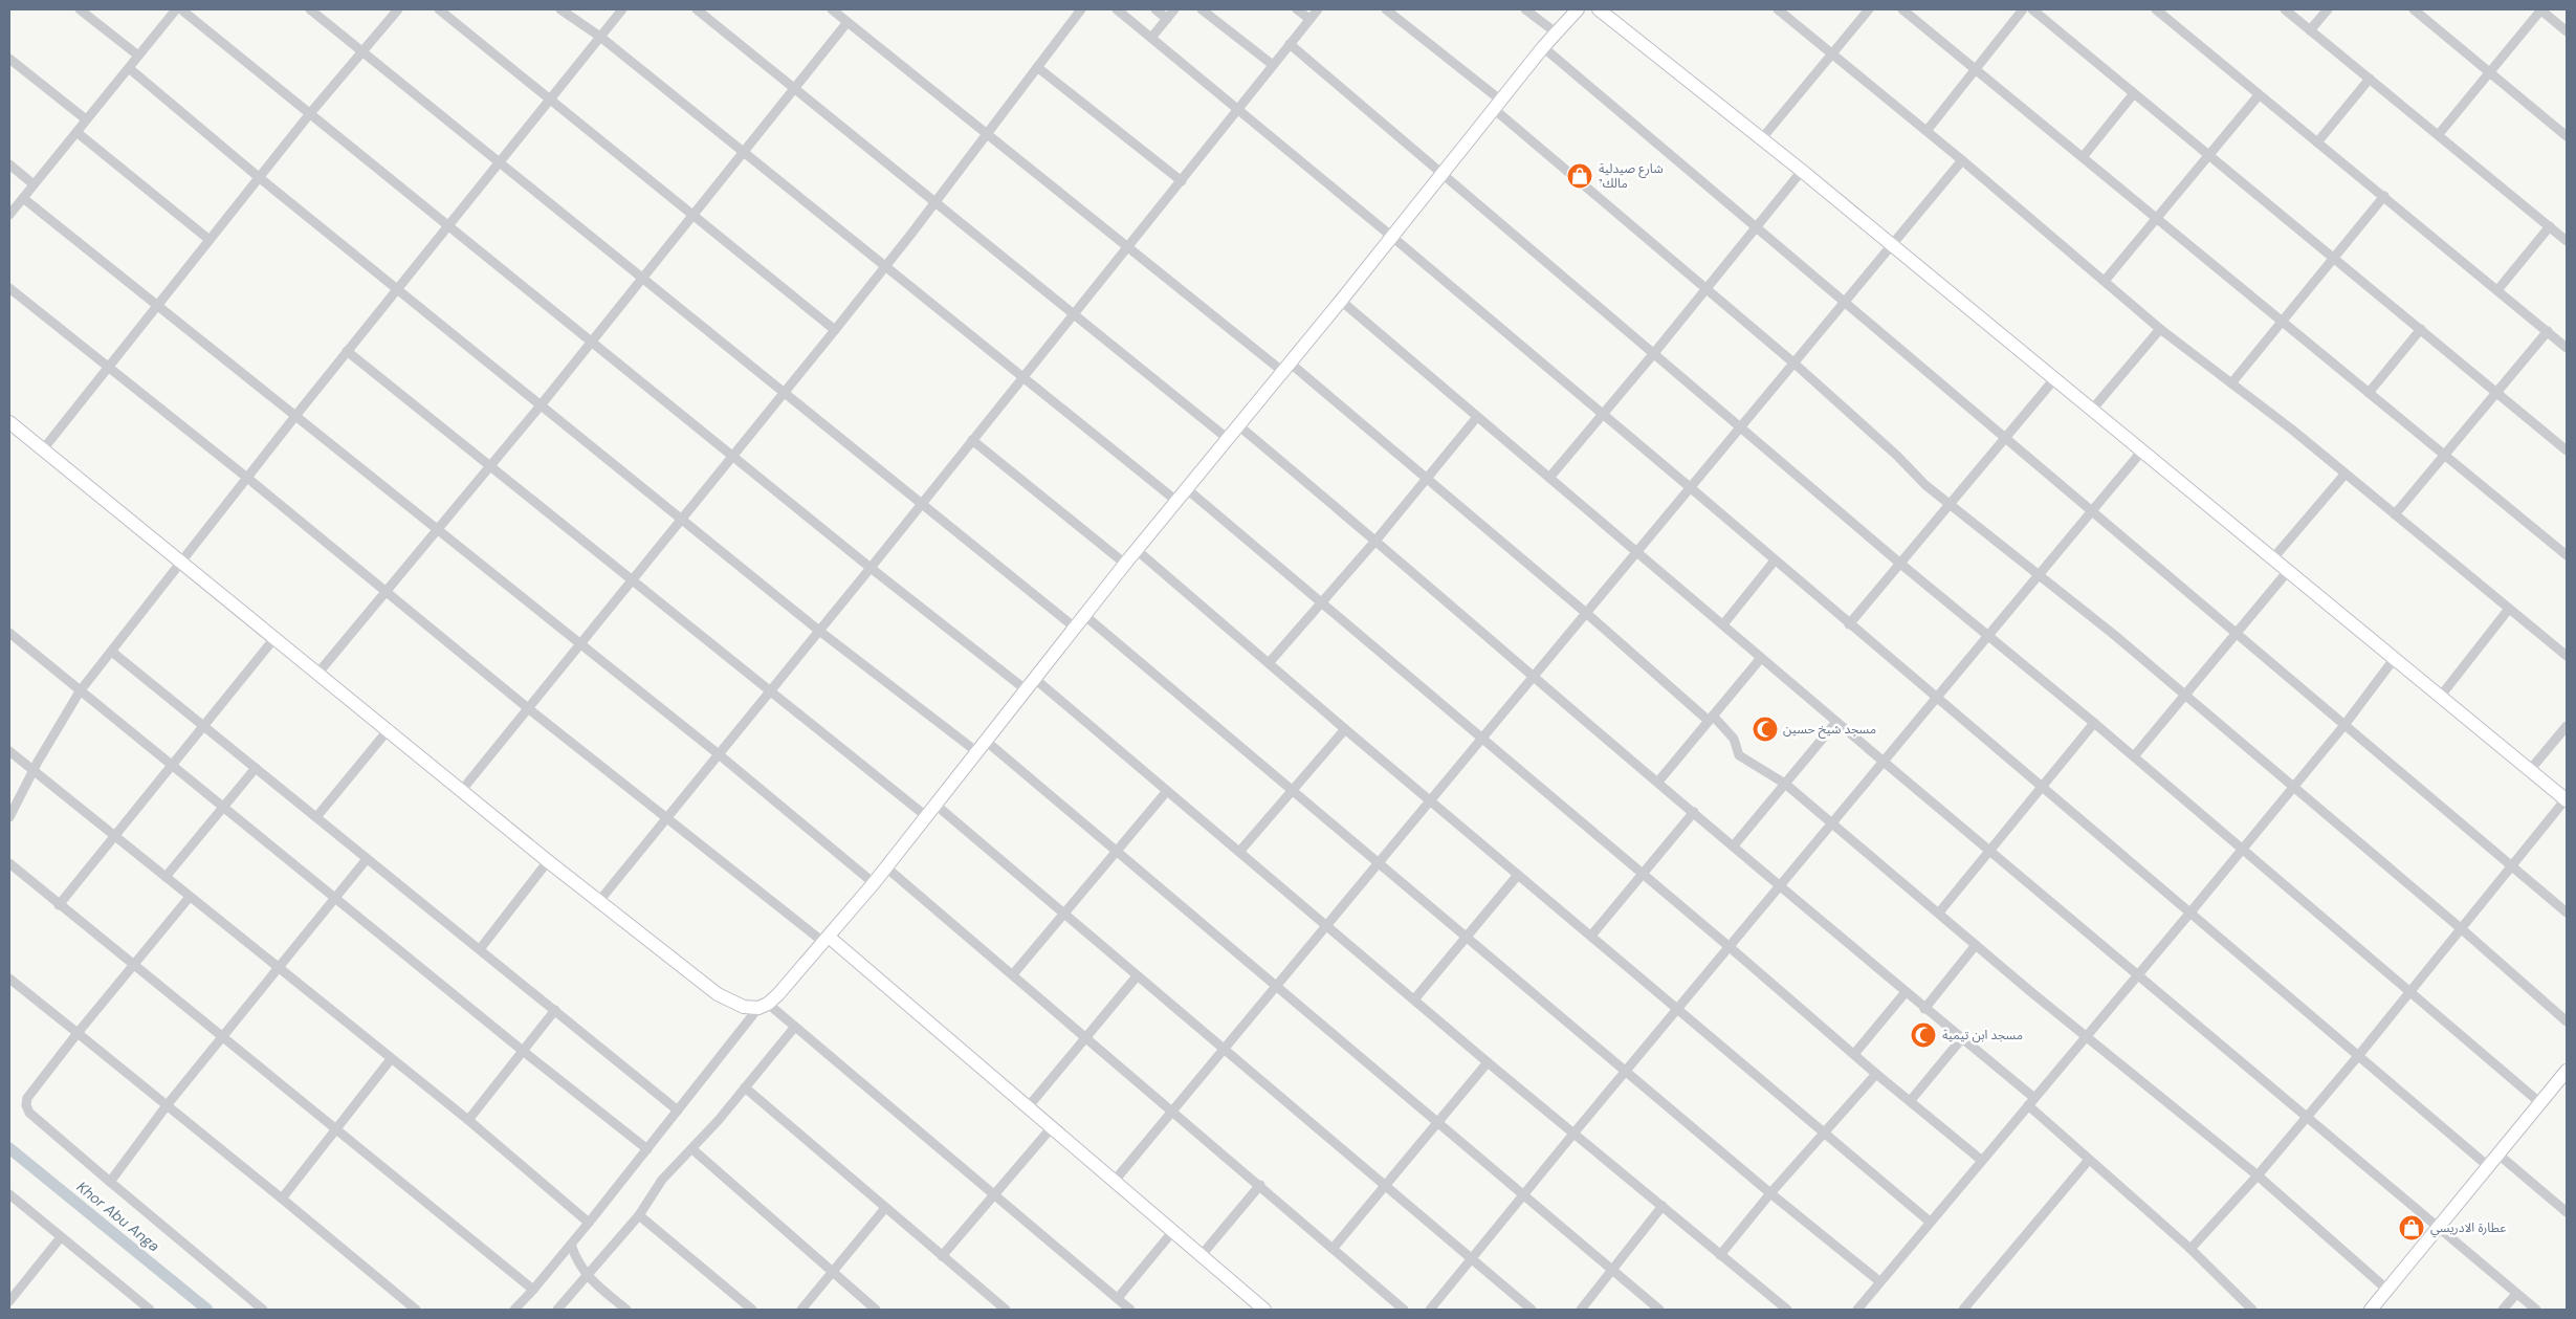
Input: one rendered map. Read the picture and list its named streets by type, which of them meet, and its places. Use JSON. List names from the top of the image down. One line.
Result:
{"water":["Khor Abu Anga"],"places":{"shop":["شارع صيدلية مالك1","عطارة الادريسي"],"mosque":["مسجد شيخ حسين","مسجد ابن تيمية"]}}
